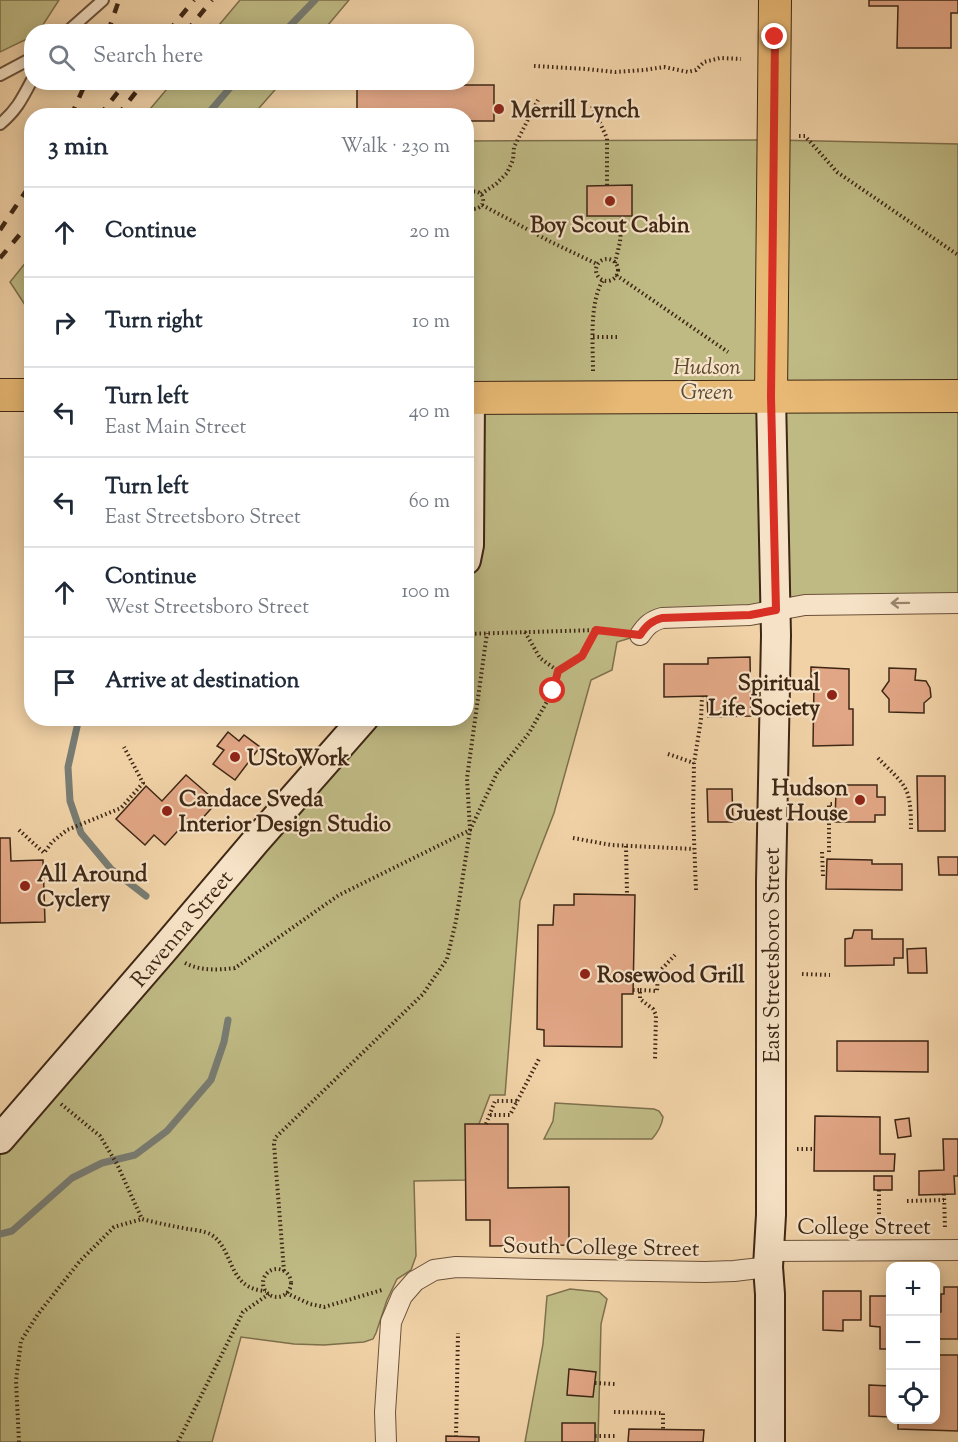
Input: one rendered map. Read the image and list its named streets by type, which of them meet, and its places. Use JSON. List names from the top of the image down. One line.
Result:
{"streets":{"main road":["Ravenna Street","East Streetsboro Street"],"street":["College Street","South College Street"]},"crossings":[["East Streetsboro Street","College Street"],["East Streetsboro Street","South College Street"],["College Street","South College Street"]],"parks":["Hudson Green"],"places":["Merrill Lynch","Boy Scout Cabin","Spiritual Life Society","UStoWork","Hudson Guest House","Candace Sveda Interior Design Studio","All Around Cyclery","Rosewood Grill"],"page":{"search":"Search here","heading":["3 min","Walk · 230 m"],"list":[["Continue","20 m"],["Turn right","10 m"],["Turn left","East Main Street","40 m"],["Turn left","East Streetsboro Street","60 m"],["Continue","West Streetsboro Street","100 m"],"Arrive at destination"],"map_buttons":["+","−"]}}
